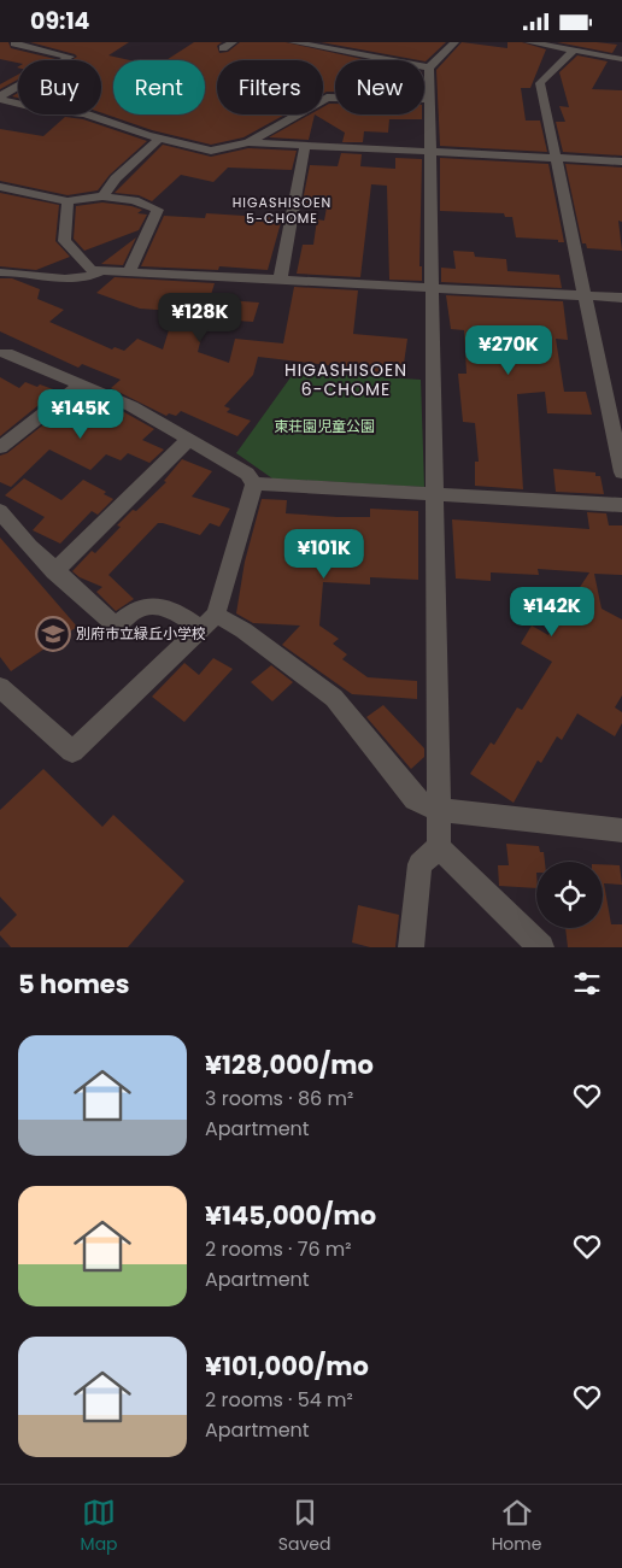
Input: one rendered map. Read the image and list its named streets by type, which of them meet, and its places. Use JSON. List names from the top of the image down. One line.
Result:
{"districts":["HIGASHISOEN 5-CHOME","HIGASHISOEN 6-CHOME"],"parks":["東荘園児童公園"],"places":{"school or university":["別府市立緑丘小学校"]},"page":{"status":"09:14","chip":["Buy","Rent","Filters","New"],"price":["¥128K","¥270K","¥145K","¥101K","¥142K"],"heading":"5 homes","list":[{"name":"¥128,000/mo","note":"3 rooms · 86 m² · Apartment"},{"name":"¥145,000/mo","note":"2 rooms · 76 m² · Apartment"},{"name":"¥101,000/mo","note":"2 rooms · 54 m² · Apartment"}],"tabs":["Map","Saved","Home"]}}
